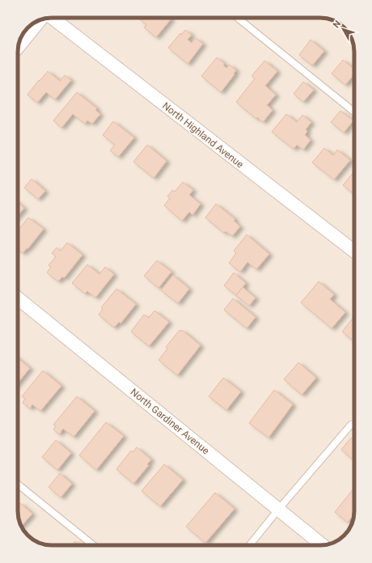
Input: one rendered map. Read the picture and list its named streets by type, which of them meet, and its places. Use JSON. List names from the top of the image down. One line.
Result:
{"streets":{"street":["North Highland Avenue","North Gardiner Avenue"]},"north":"top left"}
